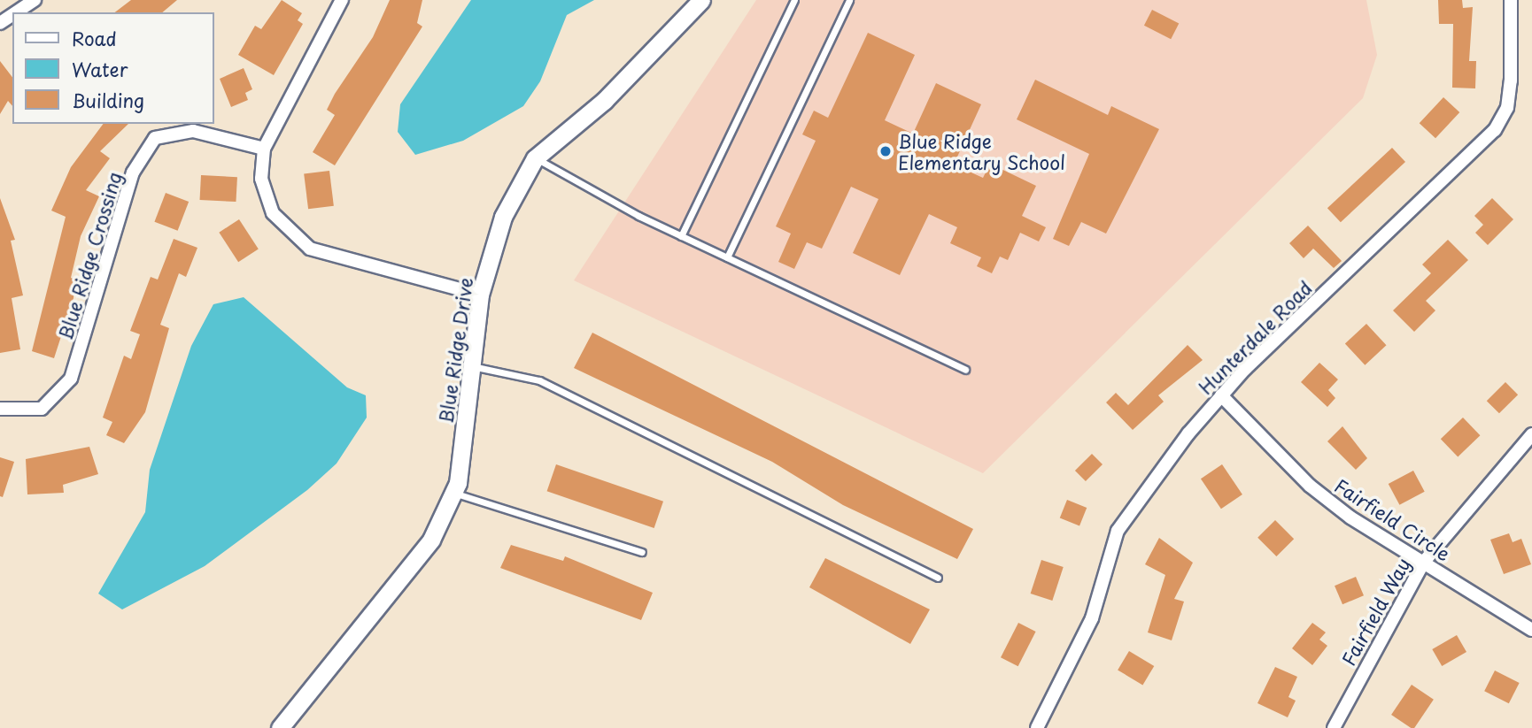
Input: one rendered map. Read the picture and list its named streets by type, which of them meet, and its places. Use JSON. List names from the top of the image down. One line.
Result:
{"streets":{"street":["Blue Ridge Crossing","Hunterdale Road","Blue Ridge Drive","Fairfield Circle","Fairfield Way"]},"crossings":[["Hunterdale Road","Fairfield Circle"],["Fairfield Circle","Fairfield Way"]],"places":["Blue Ridge Elementary School"],"legend":["Road","Water","Building"]}
